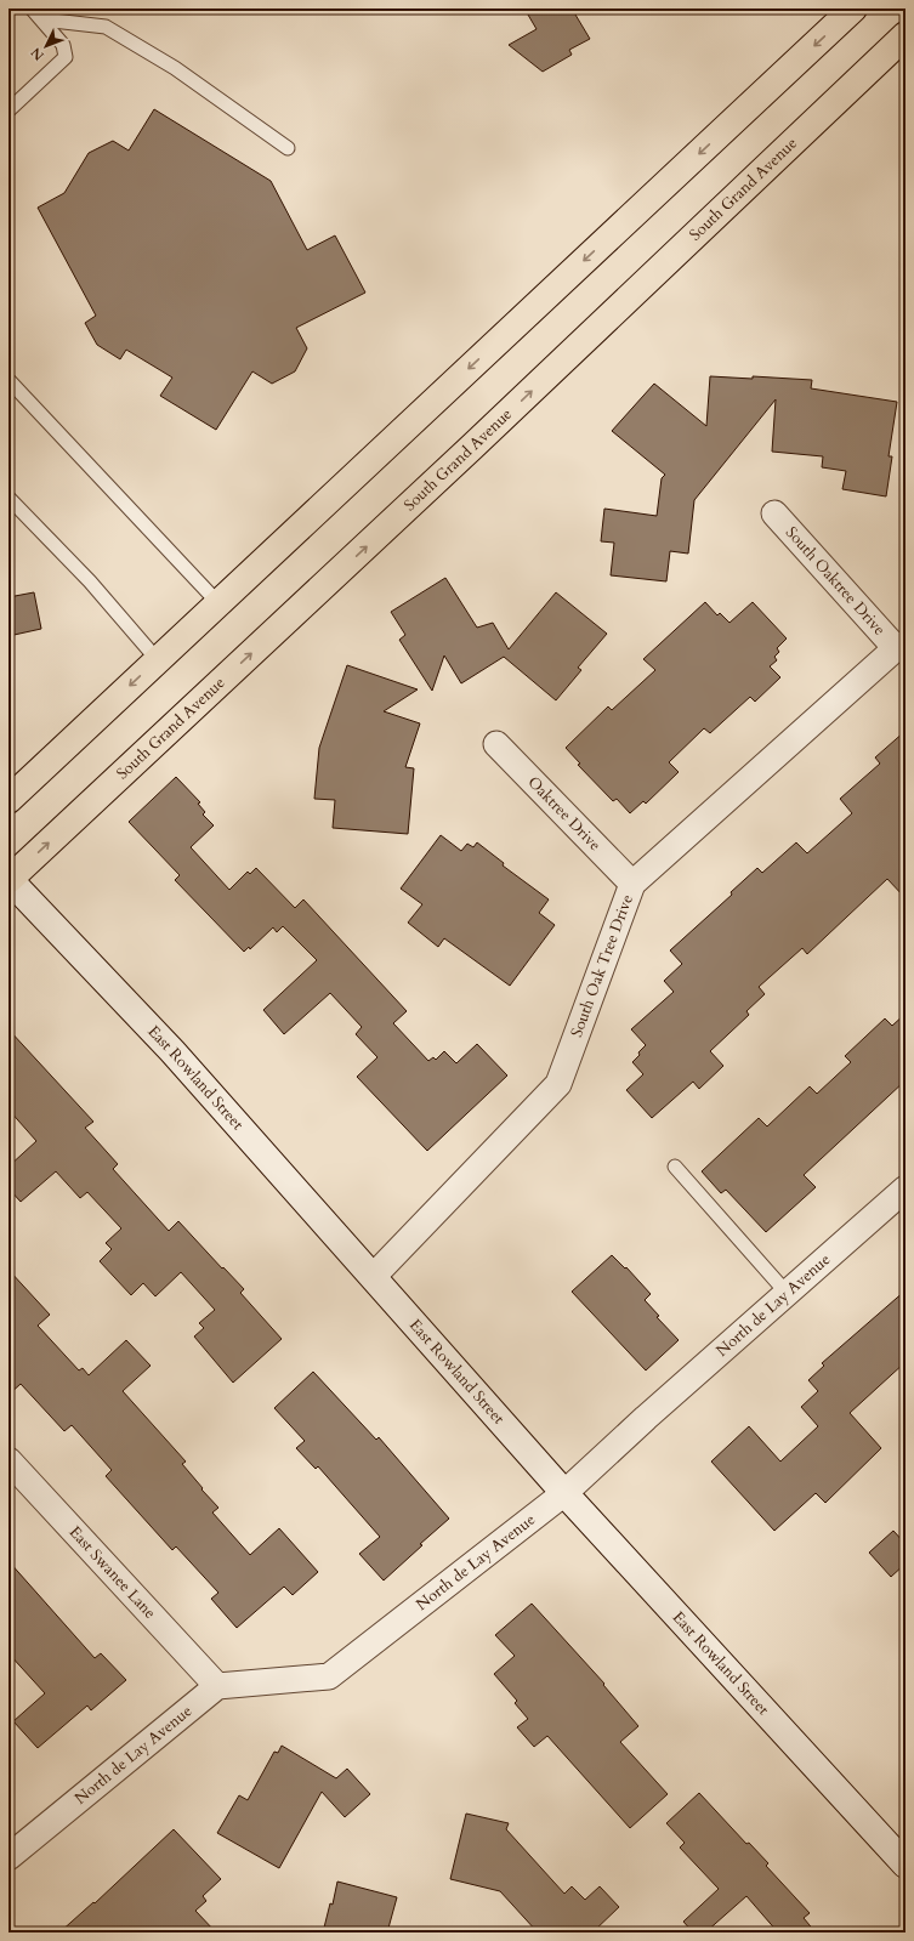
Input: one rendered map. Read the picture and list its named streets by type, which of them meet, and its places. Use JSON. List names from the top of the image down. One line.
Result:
{"streets":{"main road":["South Grand Avenue","East Rowland Street"],"street":["South Oaktree Drive","Oaktree Drive","South Oak Tree Drive","North de Lay Avenue","East Swanee Lane"]},"crossings":[["South Grand Avenue","East Rowland Street"],["South Oaktree Drive","South Oak Tree Drive"],["Oaktree Drive","South Oak Tree Drive"],["South Oak Tree Drive","East Rowland Street"],["East Rowland Street","North de Lay Avenue"],["North de Lay Avenue","East Swanee Lane"]],"north":"bottom left"}
